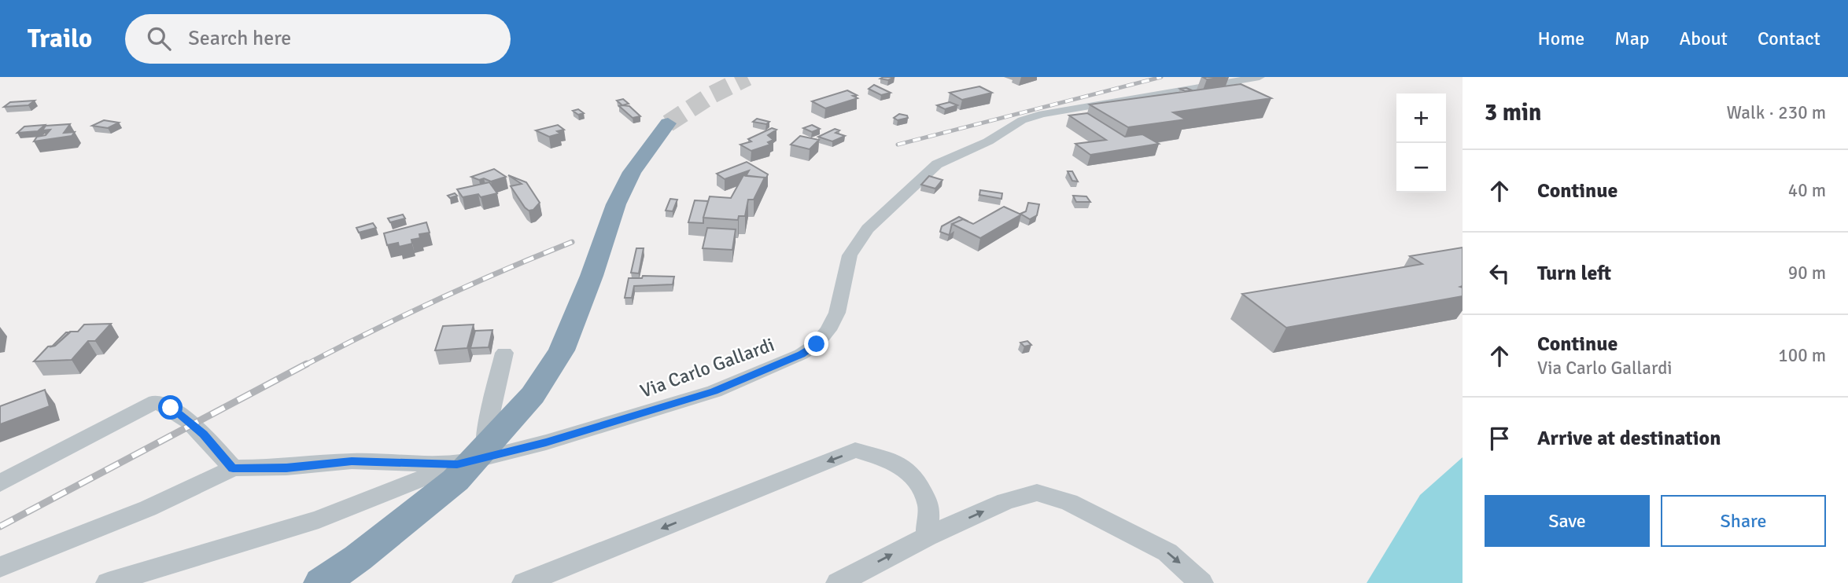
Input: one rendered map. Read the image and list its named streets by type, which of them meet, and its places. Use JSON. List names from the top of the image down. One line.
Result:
{"streets":{"street":["Via Carlo Gallardi"]},"page":{"header":"Trailo","search":"Search here","nav":["Home","Map","About","Contact"],"heading":["3 min","Walk · 230 m"],"map_buttons":["+","−"],"list":[["Continue","40 m"],["Turn left","90 m"],["Continue","Via Carlo Gallardi","100 m"],"Arrive at destination"],"buttons":["Save","Share"]}}
